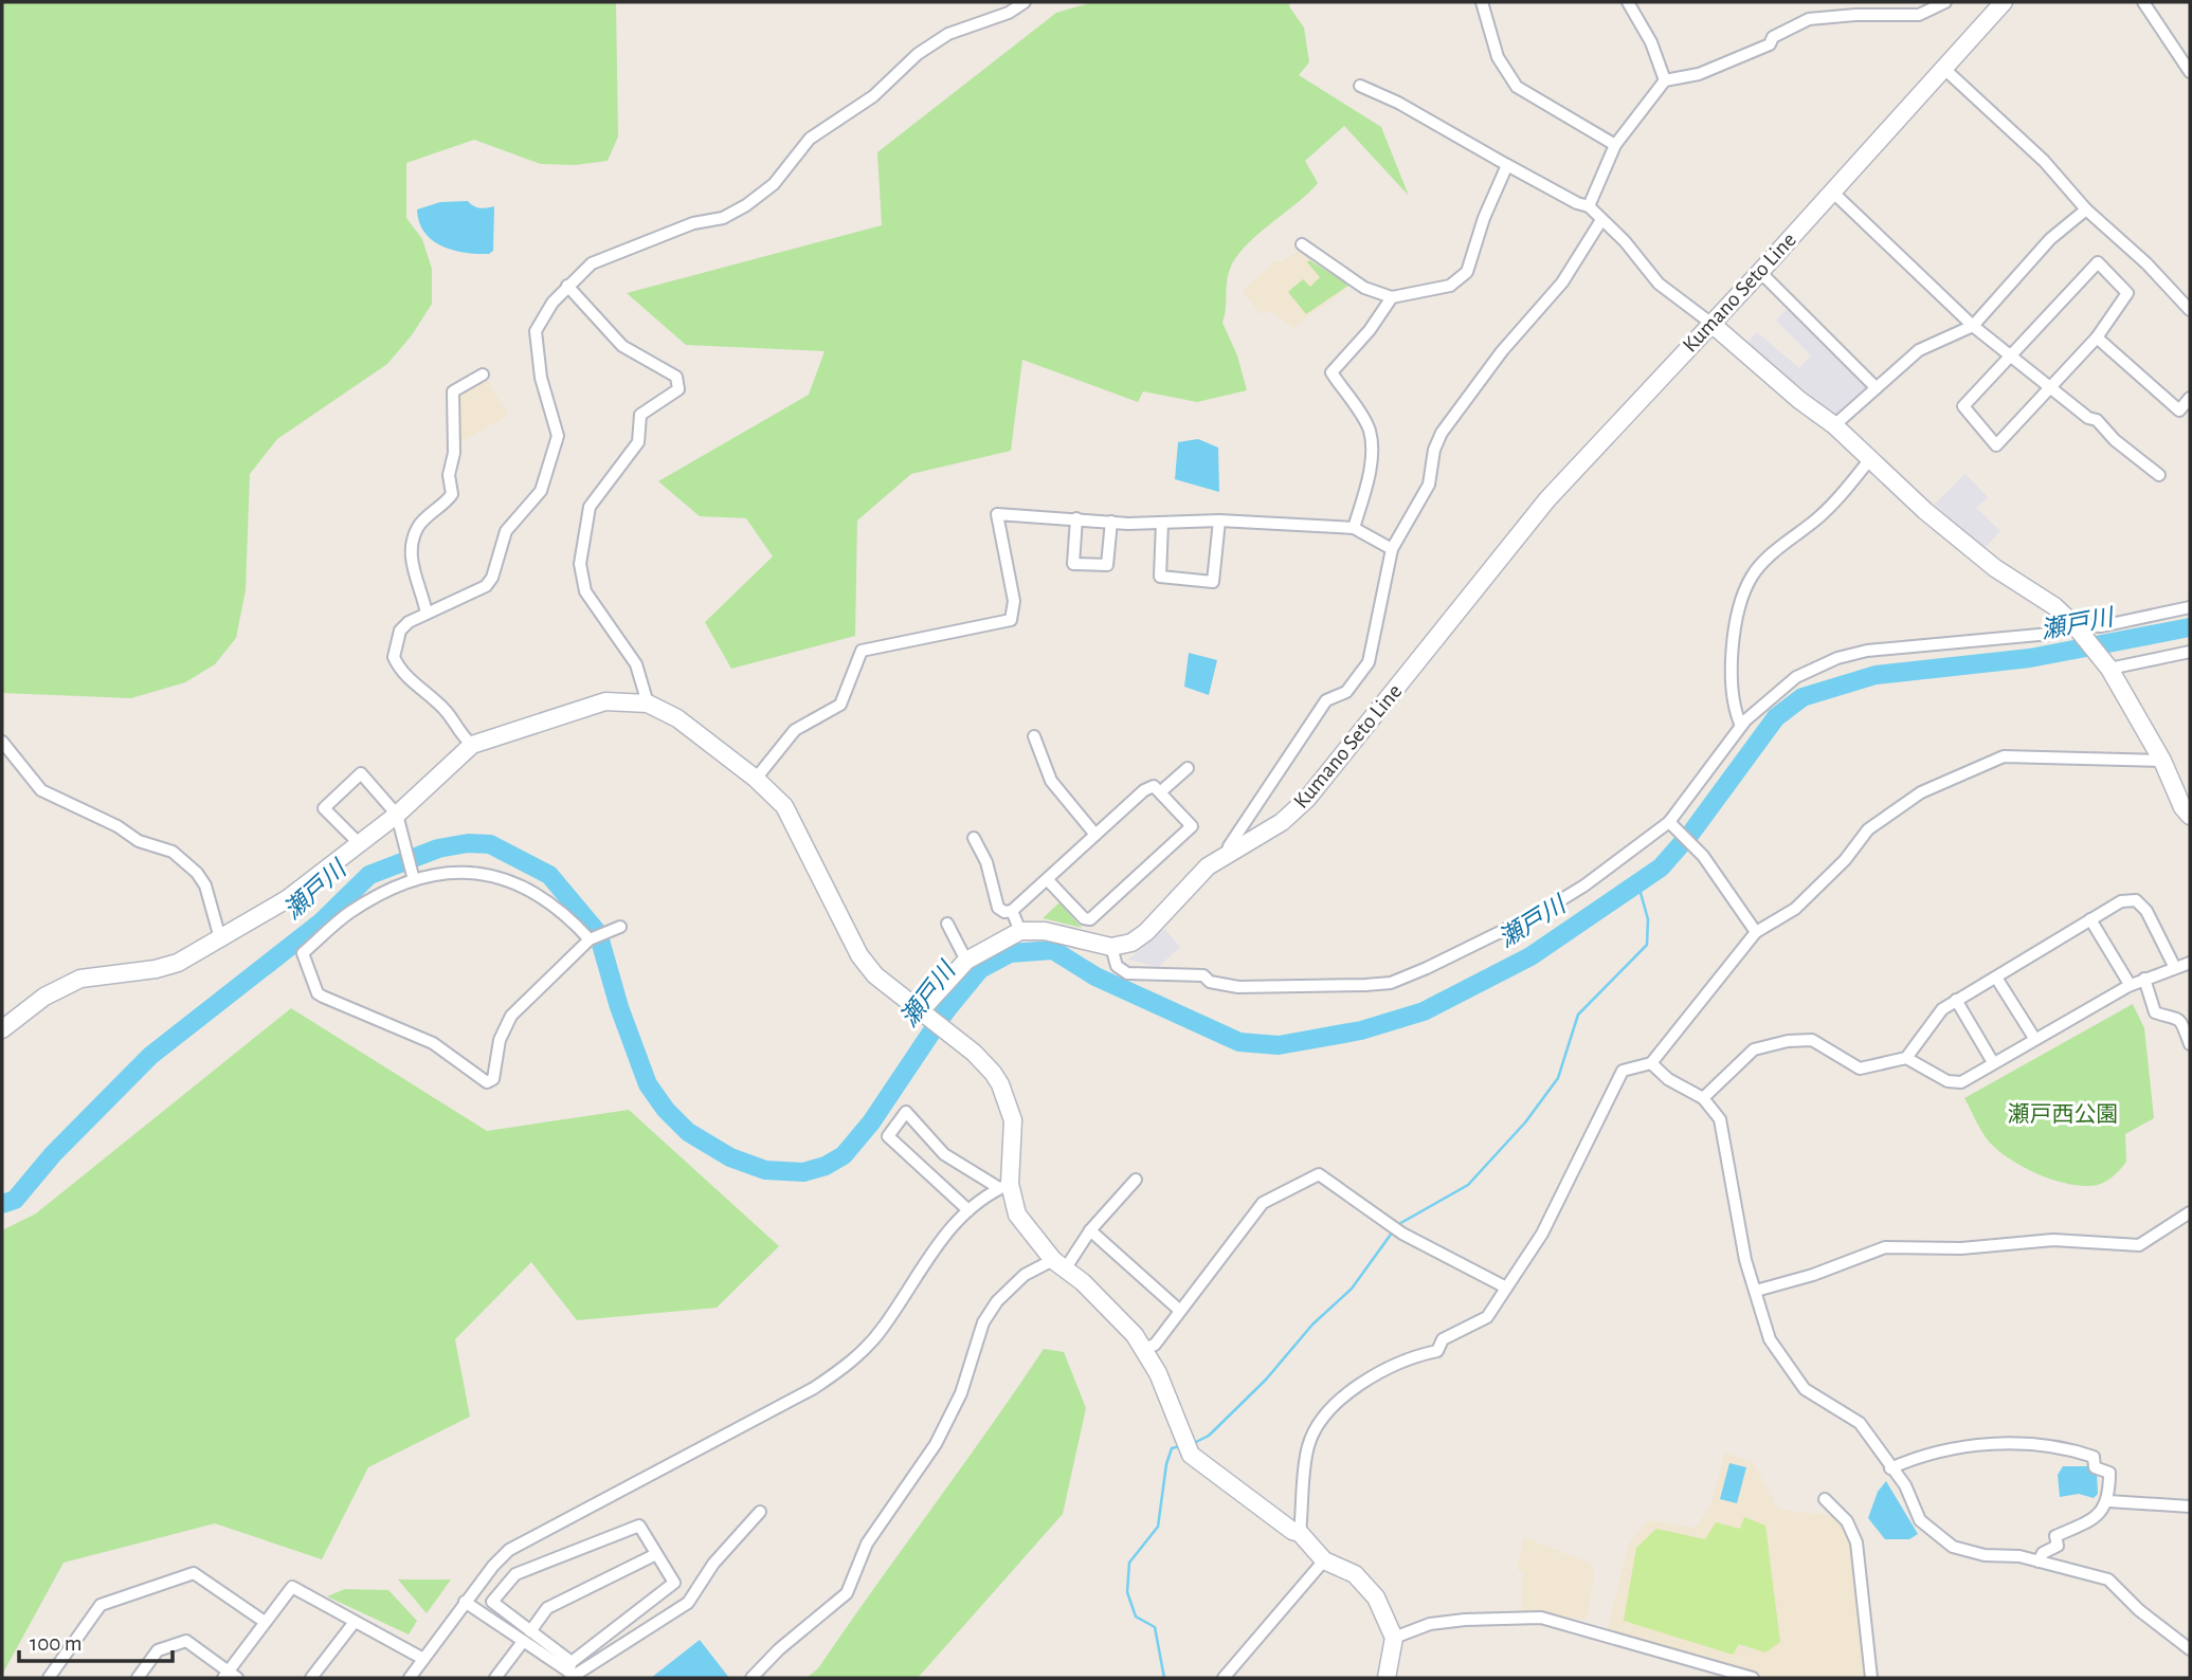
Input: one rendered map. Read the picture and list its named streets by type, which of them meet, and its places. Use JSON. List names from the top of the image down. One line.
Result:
{"streets":{"main road":["Kumano Seto Line"]},"water":["瀬戸川"],"parks":["瀬戸西公園"],"scale_bar":"100 m"}
